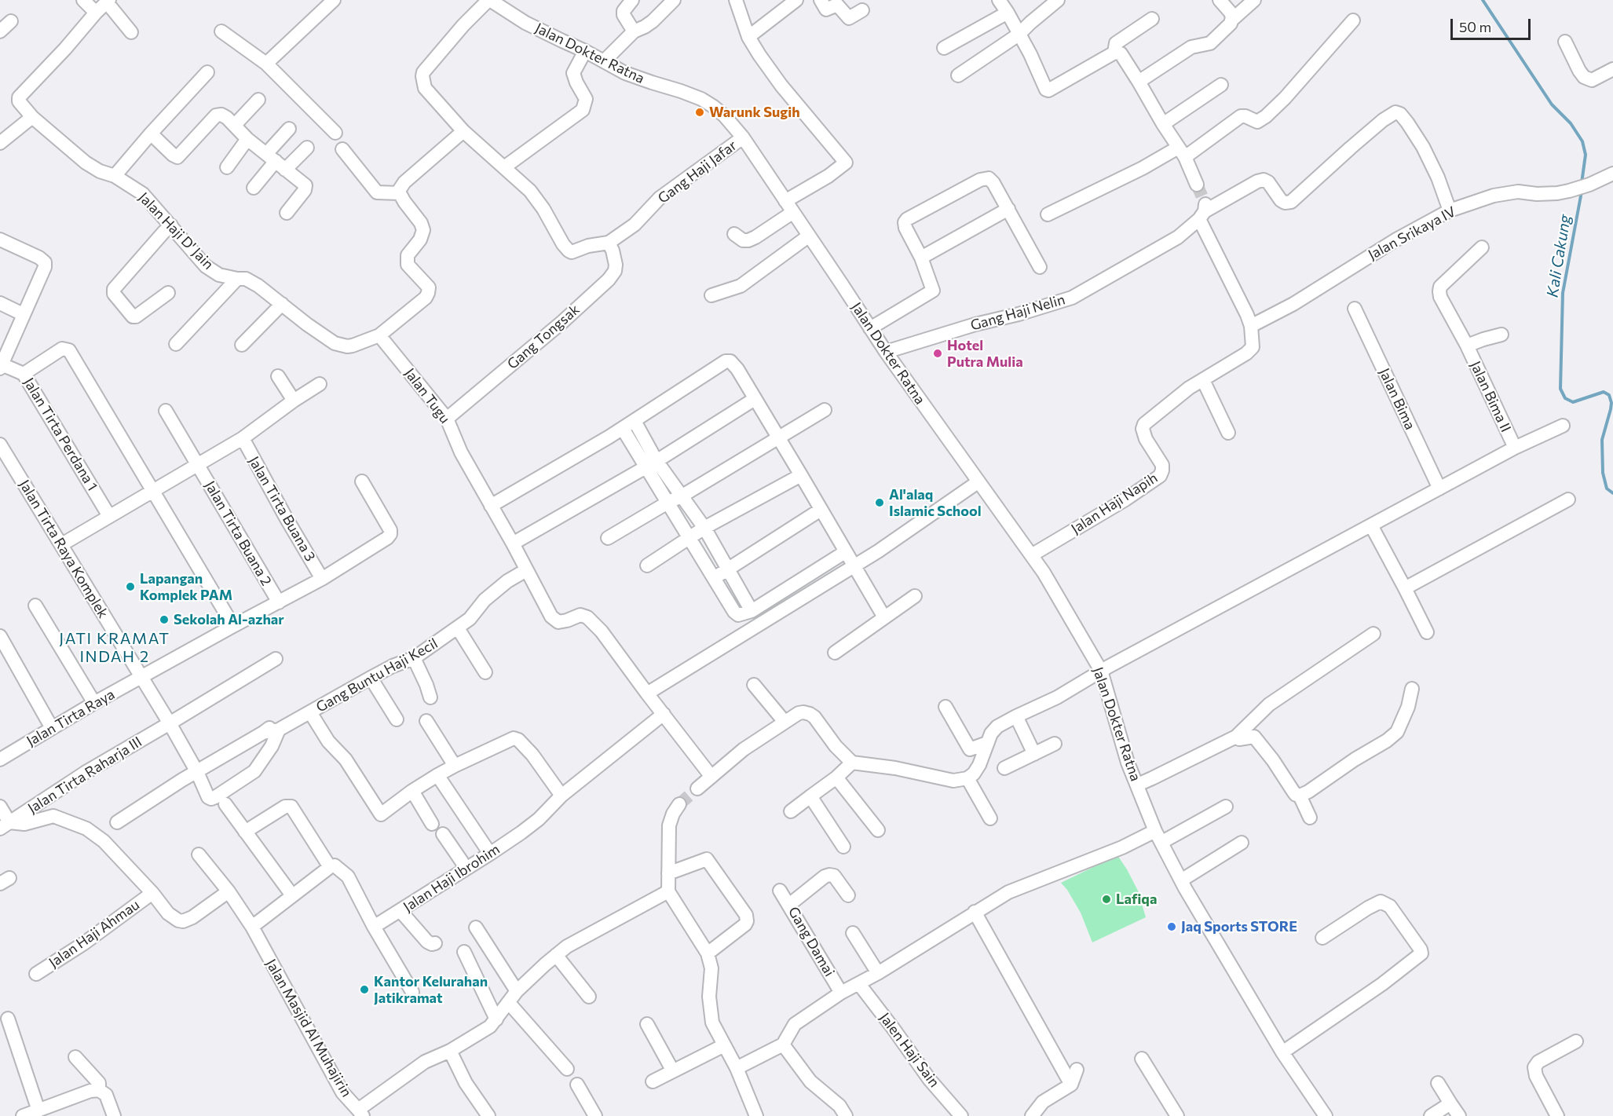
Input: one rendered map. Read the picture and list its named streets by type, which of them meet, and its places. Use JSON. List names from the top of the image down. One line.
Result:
{"streets":{"street":["Jalan Dokter Ratna","Gang Haji Jafar","Jalan Haji D' Jain","Jalan Srikaya IV","Gang Haji Nelin","Gang Tongsak","Jalan Tugu","Jalan Bima II","Jalan Bima","Jalan Tirta Perdana 1","Jalan Haji Napih","Jalan Tirta Buana 3","Jalan Tirta Buana 2","Jalan Tirta Raya Komplek","Gang Buntu Haji Kecil","Jalan Tirta Raya","Jalan Tirta Raharja III","Jalan Haji Ibrohim","Jalan Haji Ahmau","Gang Damai","Jalan Masjid Al Muhajirin","Jalen Haji Sain"]},"crossings":[["Jalan Dokter Ratna","Gang Haji Jafar"],["Jalan Dokter Ratna","Gang Haji Nelin"],["Jalan Dokter Ratna","Jalan Haji Napih"],["Gang Haji Jafar","Gang Tongsak"],["Jalan Srikaya IV","Gang Haji Nelin"],["Jalan Srikaya IV","Jalan Haji Napih"],["Gang Tongsak","Jalan Tugu"],["Jalan Tugu","Gang Buntu Haji Kecil"],["Jalan Tirta Buana 3","Jalan Tirta Raya"],["Jalan Tirta Buana 2","Jalan Tirta Raya"],["Jalan Tirta Raya Komplek","Gang Buntu Haji Kecil"],["Jalan Tirta Raya Komplek","Jalan Tirta Raya"],["Jalan Tirta Raya Komplek","Jalan Tirta Raharja III"]],"districts":["JATI KRAMAT INDAH 2"],"water":["Kali Cakung"],"places":["Warunk Sugih","Hotel Putra Mulia","Al'alaq Islamic School","Lapangan Komplek PAM","Sekolah Al-azhar","Lafiqa","Jaq Sports STORE","Kantor Kelurahan Jatikramat"],"scale_bar":"50 m"}
